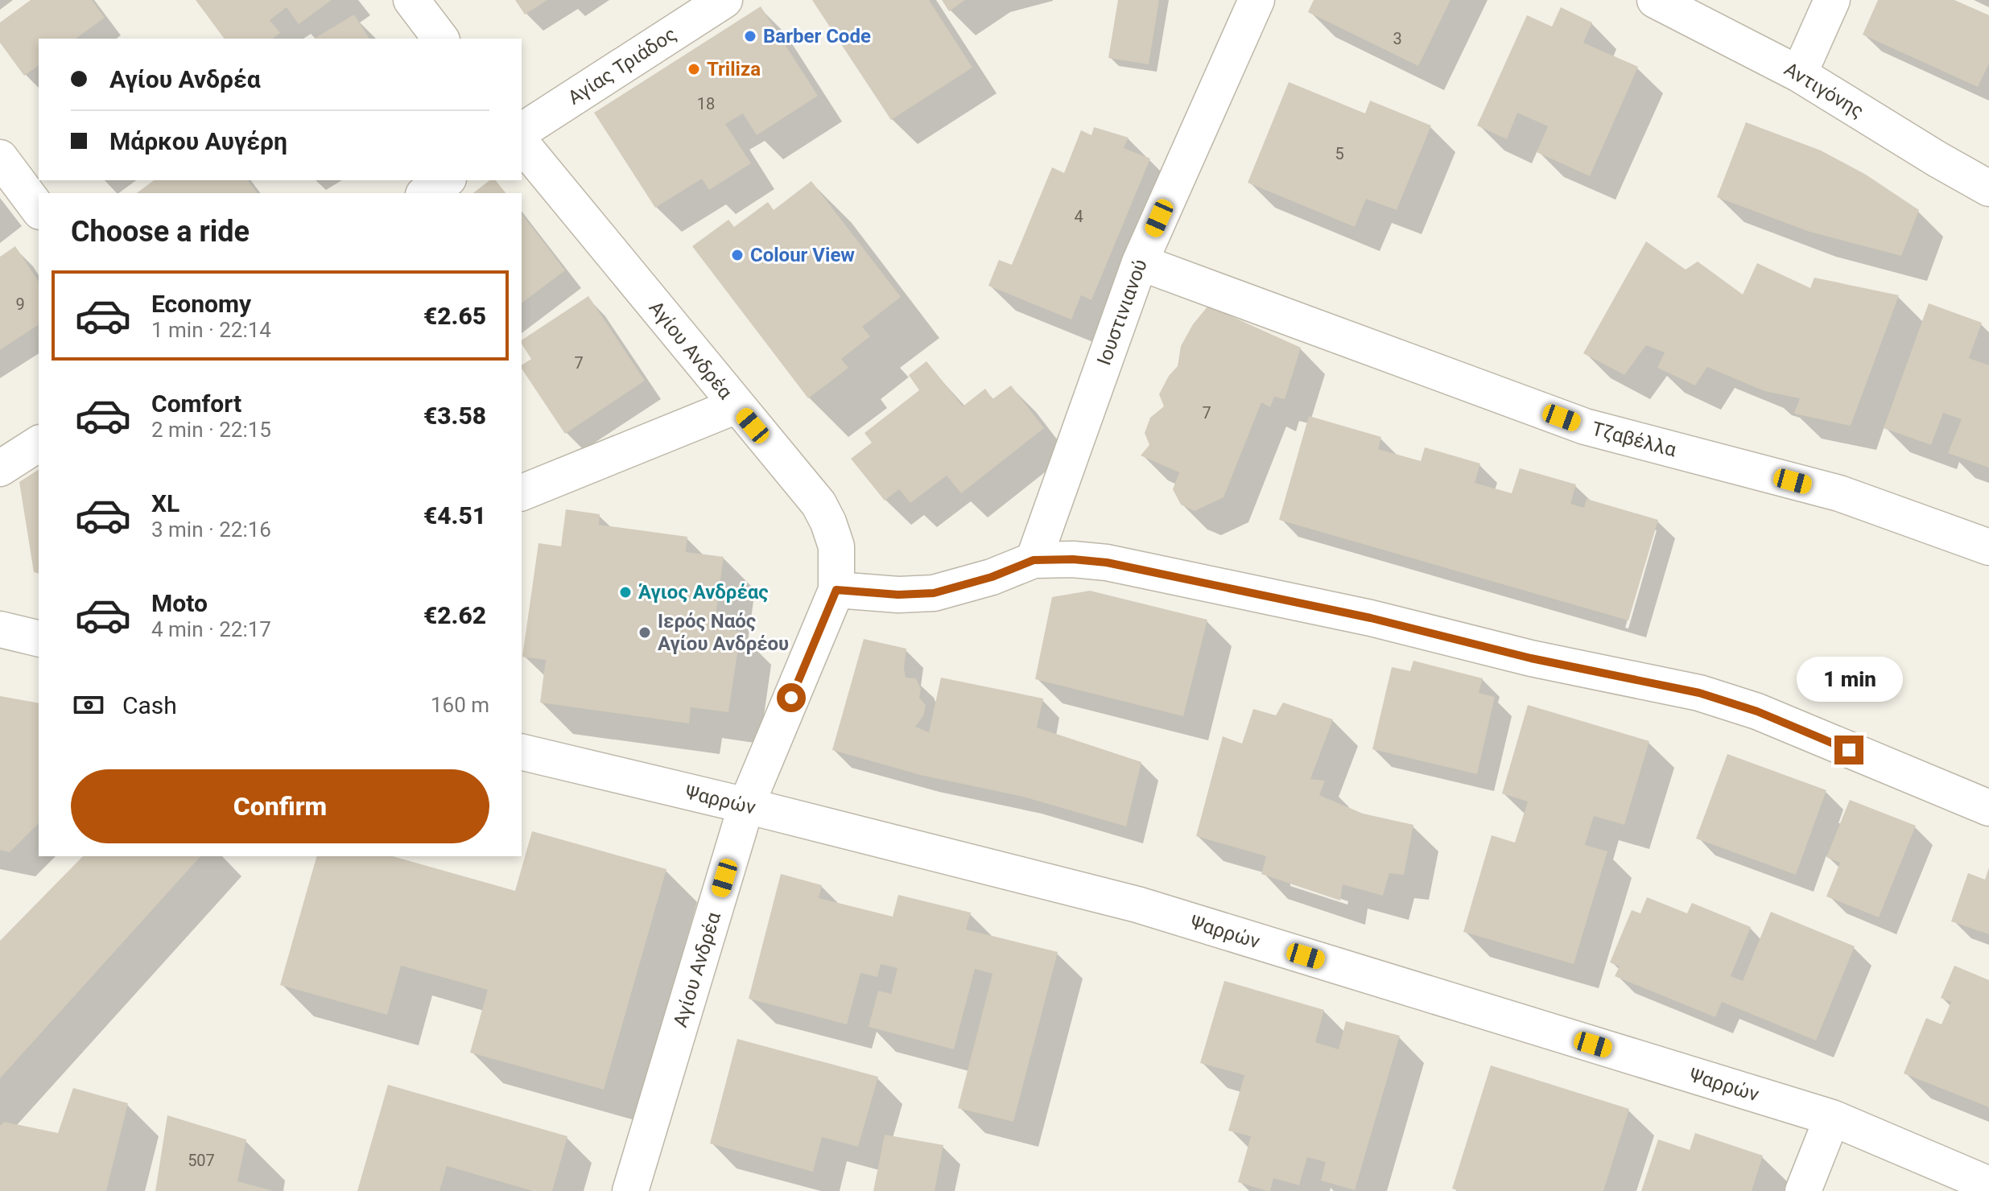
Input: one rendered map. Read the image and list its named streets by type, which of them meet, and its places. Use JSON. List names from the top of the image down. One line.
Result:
{"streets":{"street":["Αγίας Τριάδος","Αντιγόνης","Ιουστινιανού","Αγίου Ανδρέα","Τζαβέλλα","Ψαρρών"]},"crossings":[["Ιουστινιανού","Τζαβέλλα"],["Αγίου Ανδρέα","Ψαρρών"]],"places":["Barber Code","Triliza","Colour View","Άγιος Ανδρέας","Ιερός Ναός Αγίου Ανδρέου"],"house_numbers":["3","18","5","4","9","7","7","507"],"page":{"banner":["Αγίου Ανδρέα","Μάρκου Αυγέρη"],"heading":"Choose a ride","list":[{"name":"Economy","note":"1 min · 22:14","value":"€2.65"},{"name":"Comfort","note":"2 min · 22:15","value":"€3.58"},{"name":"XL","note":"3 min · 22:16","value":"€4.51"},{"name":"Moto","note":"4 min · 22:17","value":"€2.62"}],"bubble":"1 min","pay":["Cash","160 m"],"buttons":"Confirm"}}
